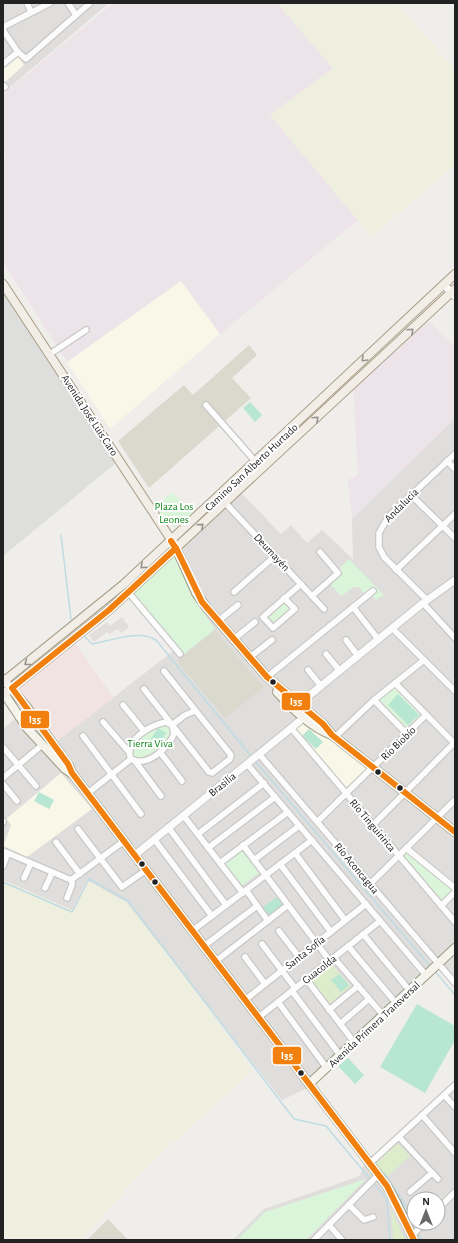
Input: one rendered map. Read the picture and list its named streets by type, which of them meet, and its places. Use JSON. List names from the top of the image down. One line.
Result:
{"streets":{"main road":["Avenida José Luis Caro","Camino San Alberto Hurtado","Avenida Primera Transversal"],"street":["Andalucía","Deumayén","Río Biobío","Brasilia","Río Tinguiririca","Río Aconcagua","Santa Sofía","Guacolda"]},"crossings":[["Avenida José Luis Caro","Camino San Alberto Hurtado"],["Camino San Alberto Hurtado","Deumayén"],["Río Biobío","Río Tinguiririca"],["Río Biobío","Río Aconcagua"],["Brasilia","Río Tinguiririca"],["Brasilia","Río Aconcagua"],["Río Aconcagua","Santa Sofía"],["Río Aconcagua","Guacolda"],["Río Aconcagua","Avenida Primera Transversal"]],"parks":["Plaza Los Leones","Tierra Viva"],"lines":["transit line I35"],"north":"top"}
